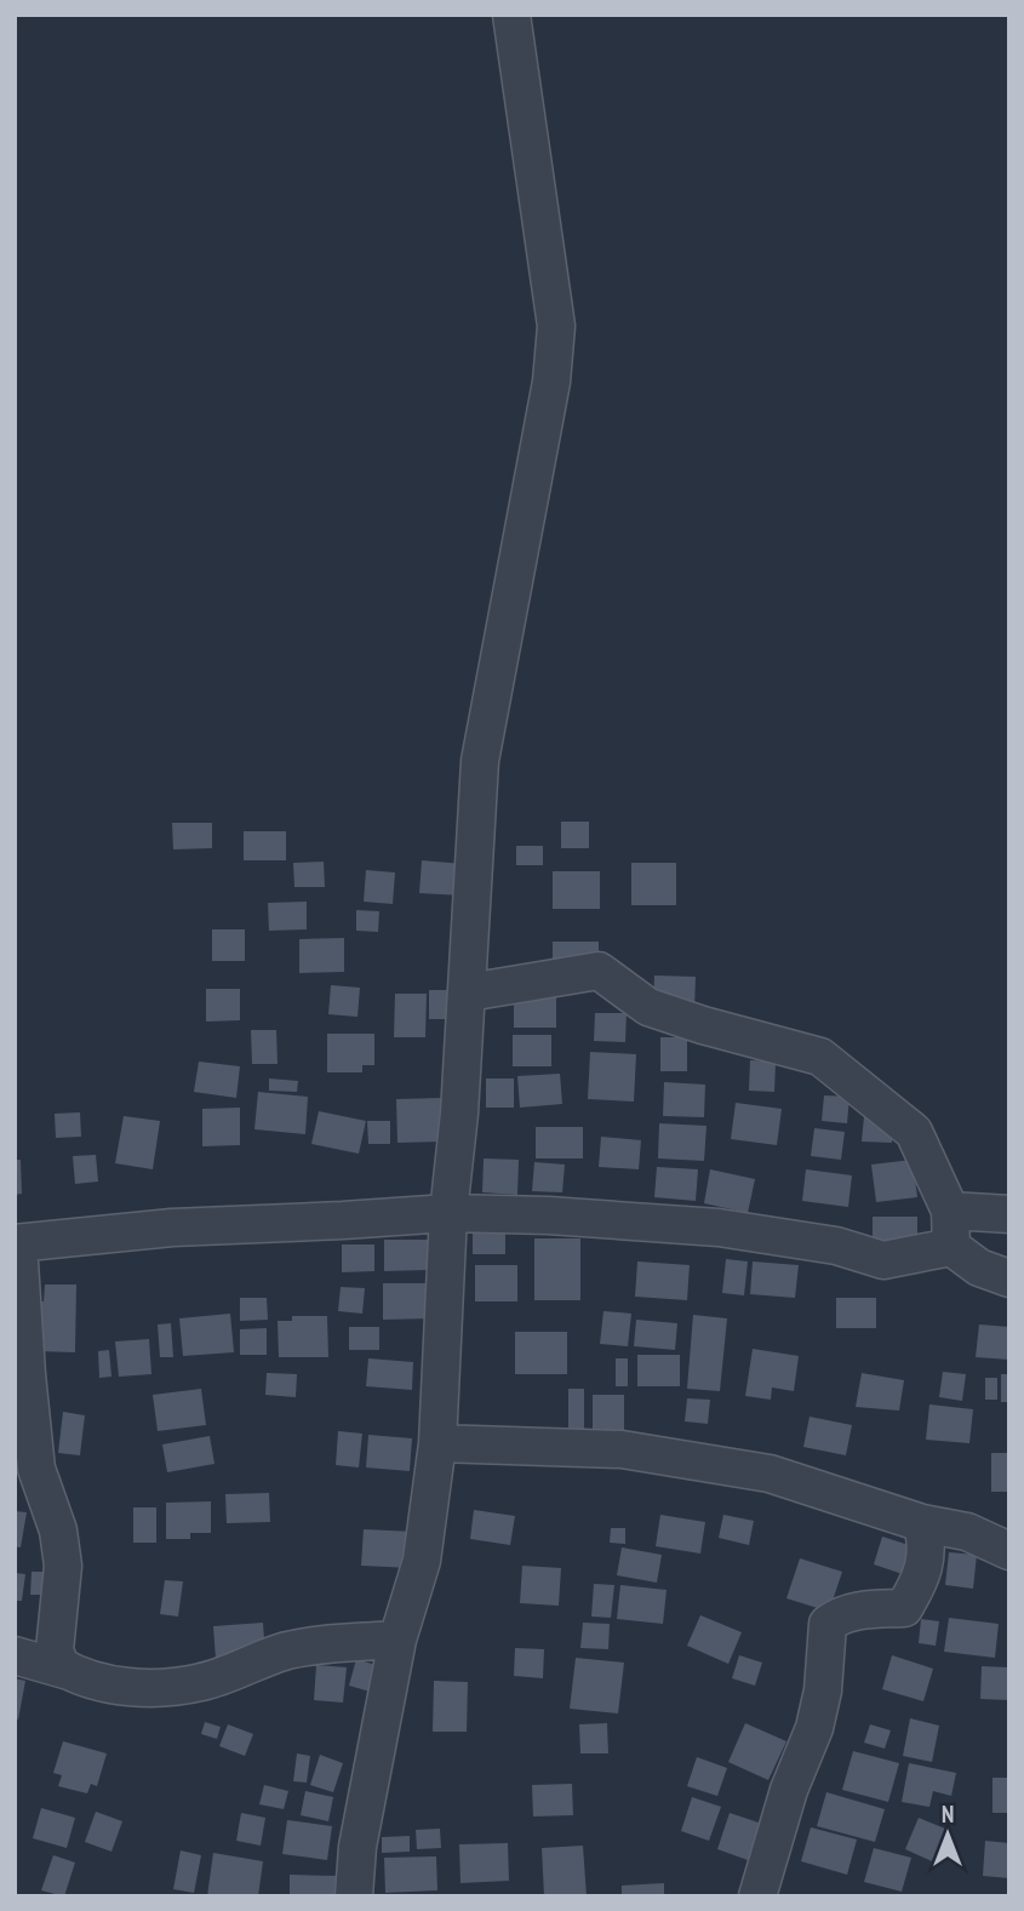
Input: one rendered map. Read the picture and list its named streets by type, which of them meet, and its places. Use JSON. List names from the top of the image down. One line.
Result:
{"north":"top"}
